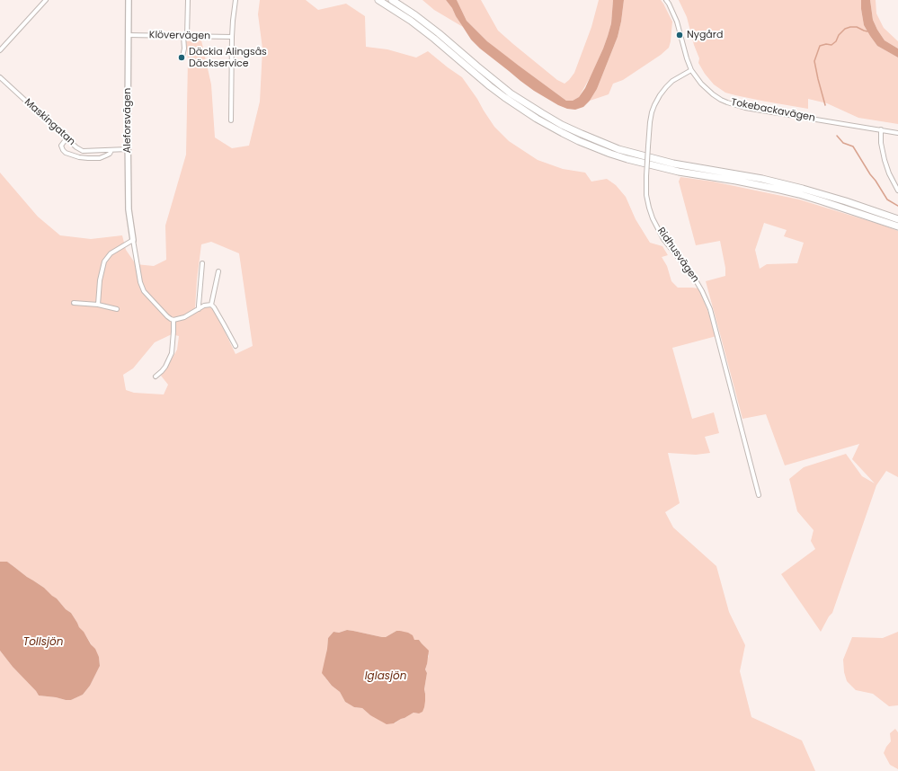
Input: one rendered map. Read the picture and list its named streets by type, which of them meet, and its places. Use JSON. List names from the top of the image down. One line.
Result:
{"streets":{"street":["Klövervägen","Tokebackavägen","Aleforsvägen","Maskingatan","Ridhusvägen"]},"crossings":[["Klövervägen","Aleforsvägen"],["Tokebackavägen","Ridhusvägen"],["Aleforsvägen","Maskingatan"]],"water":["Tollsjön","Iglasjön"],"places":["Nygård","Däckia Alingsås Däckservice"]}
